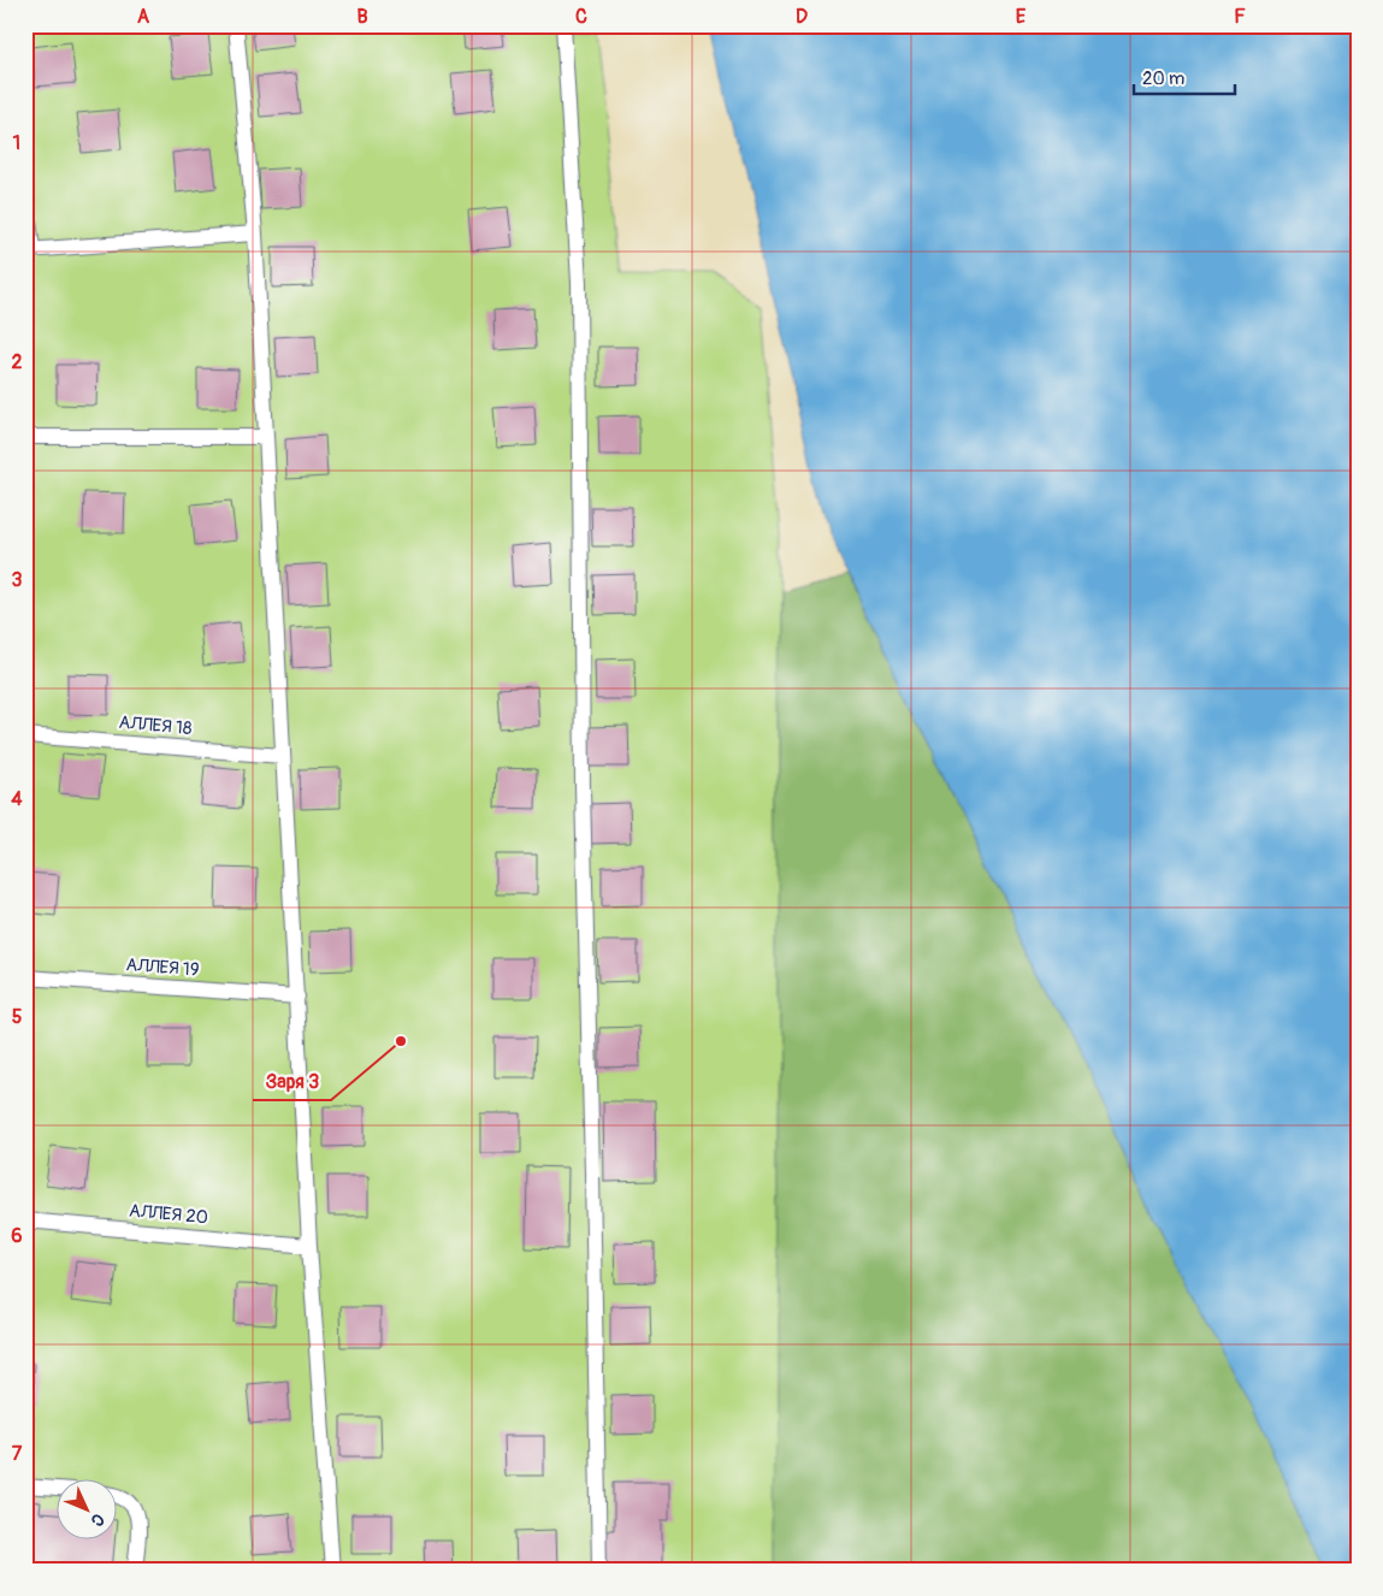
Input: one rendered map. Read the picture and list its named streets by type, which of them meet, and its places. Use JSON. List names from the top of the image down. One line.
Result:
{"streets":{"lane":["АЛЛЕЯ 18","АЛЛЕЯ 19","АЛЛЕЯ 20"]},"places":["Заря 3"],"scale_bar":"20 m","north":"bottom right","grid":{"columns":["A","B","C","D","E","F"],"rows":["1","2","3","4","5","6","7"]}}
